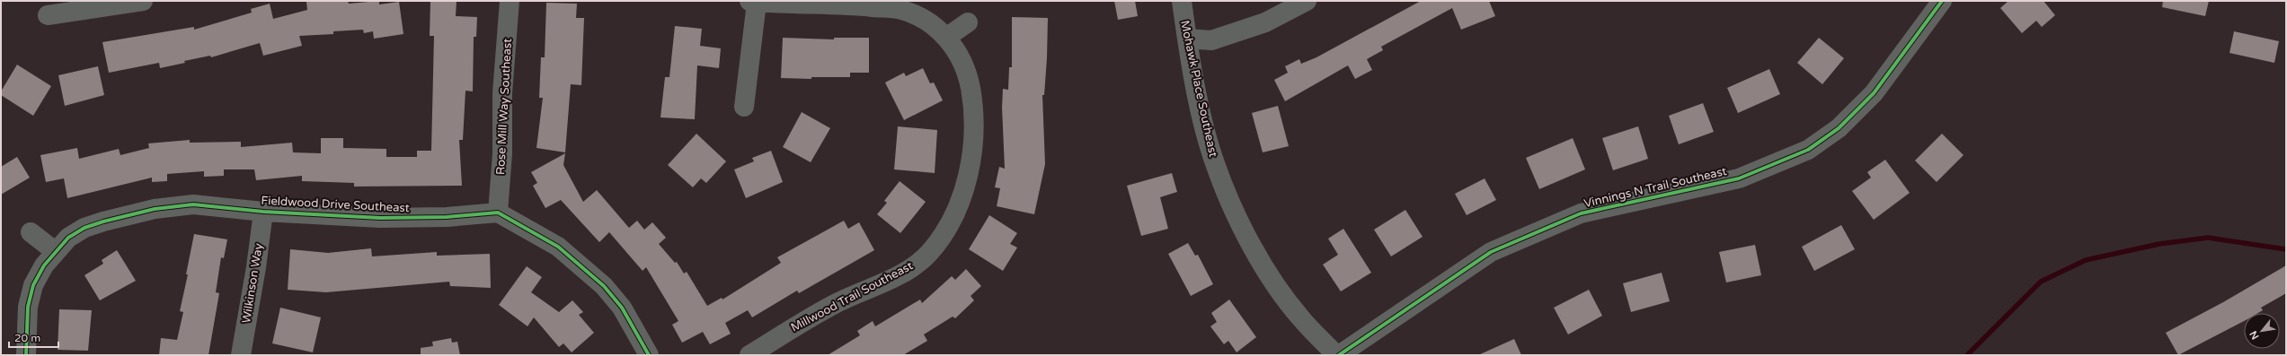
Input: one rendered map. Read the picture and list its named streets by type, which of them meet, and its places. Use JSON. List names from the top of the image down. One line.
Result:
{"streets":{"street":["Mohawk Place Southeast","Rose Mill Way Southeast","Vinnings N Trail Southeast","Fieldwood Drive Southeast","Wilkinson Way","Millwood Trail Southeast"]},"crossings":[["Mohawk Place Southeast","Vinnings N Trail Southeast"],["Rose Mill Way Southeast","Fieldwood Drive Southeast"],["Fieldwood Drive Southeast","Wilkinson Way"]],"scale_bar":"20 m","north":"bottom left"}
